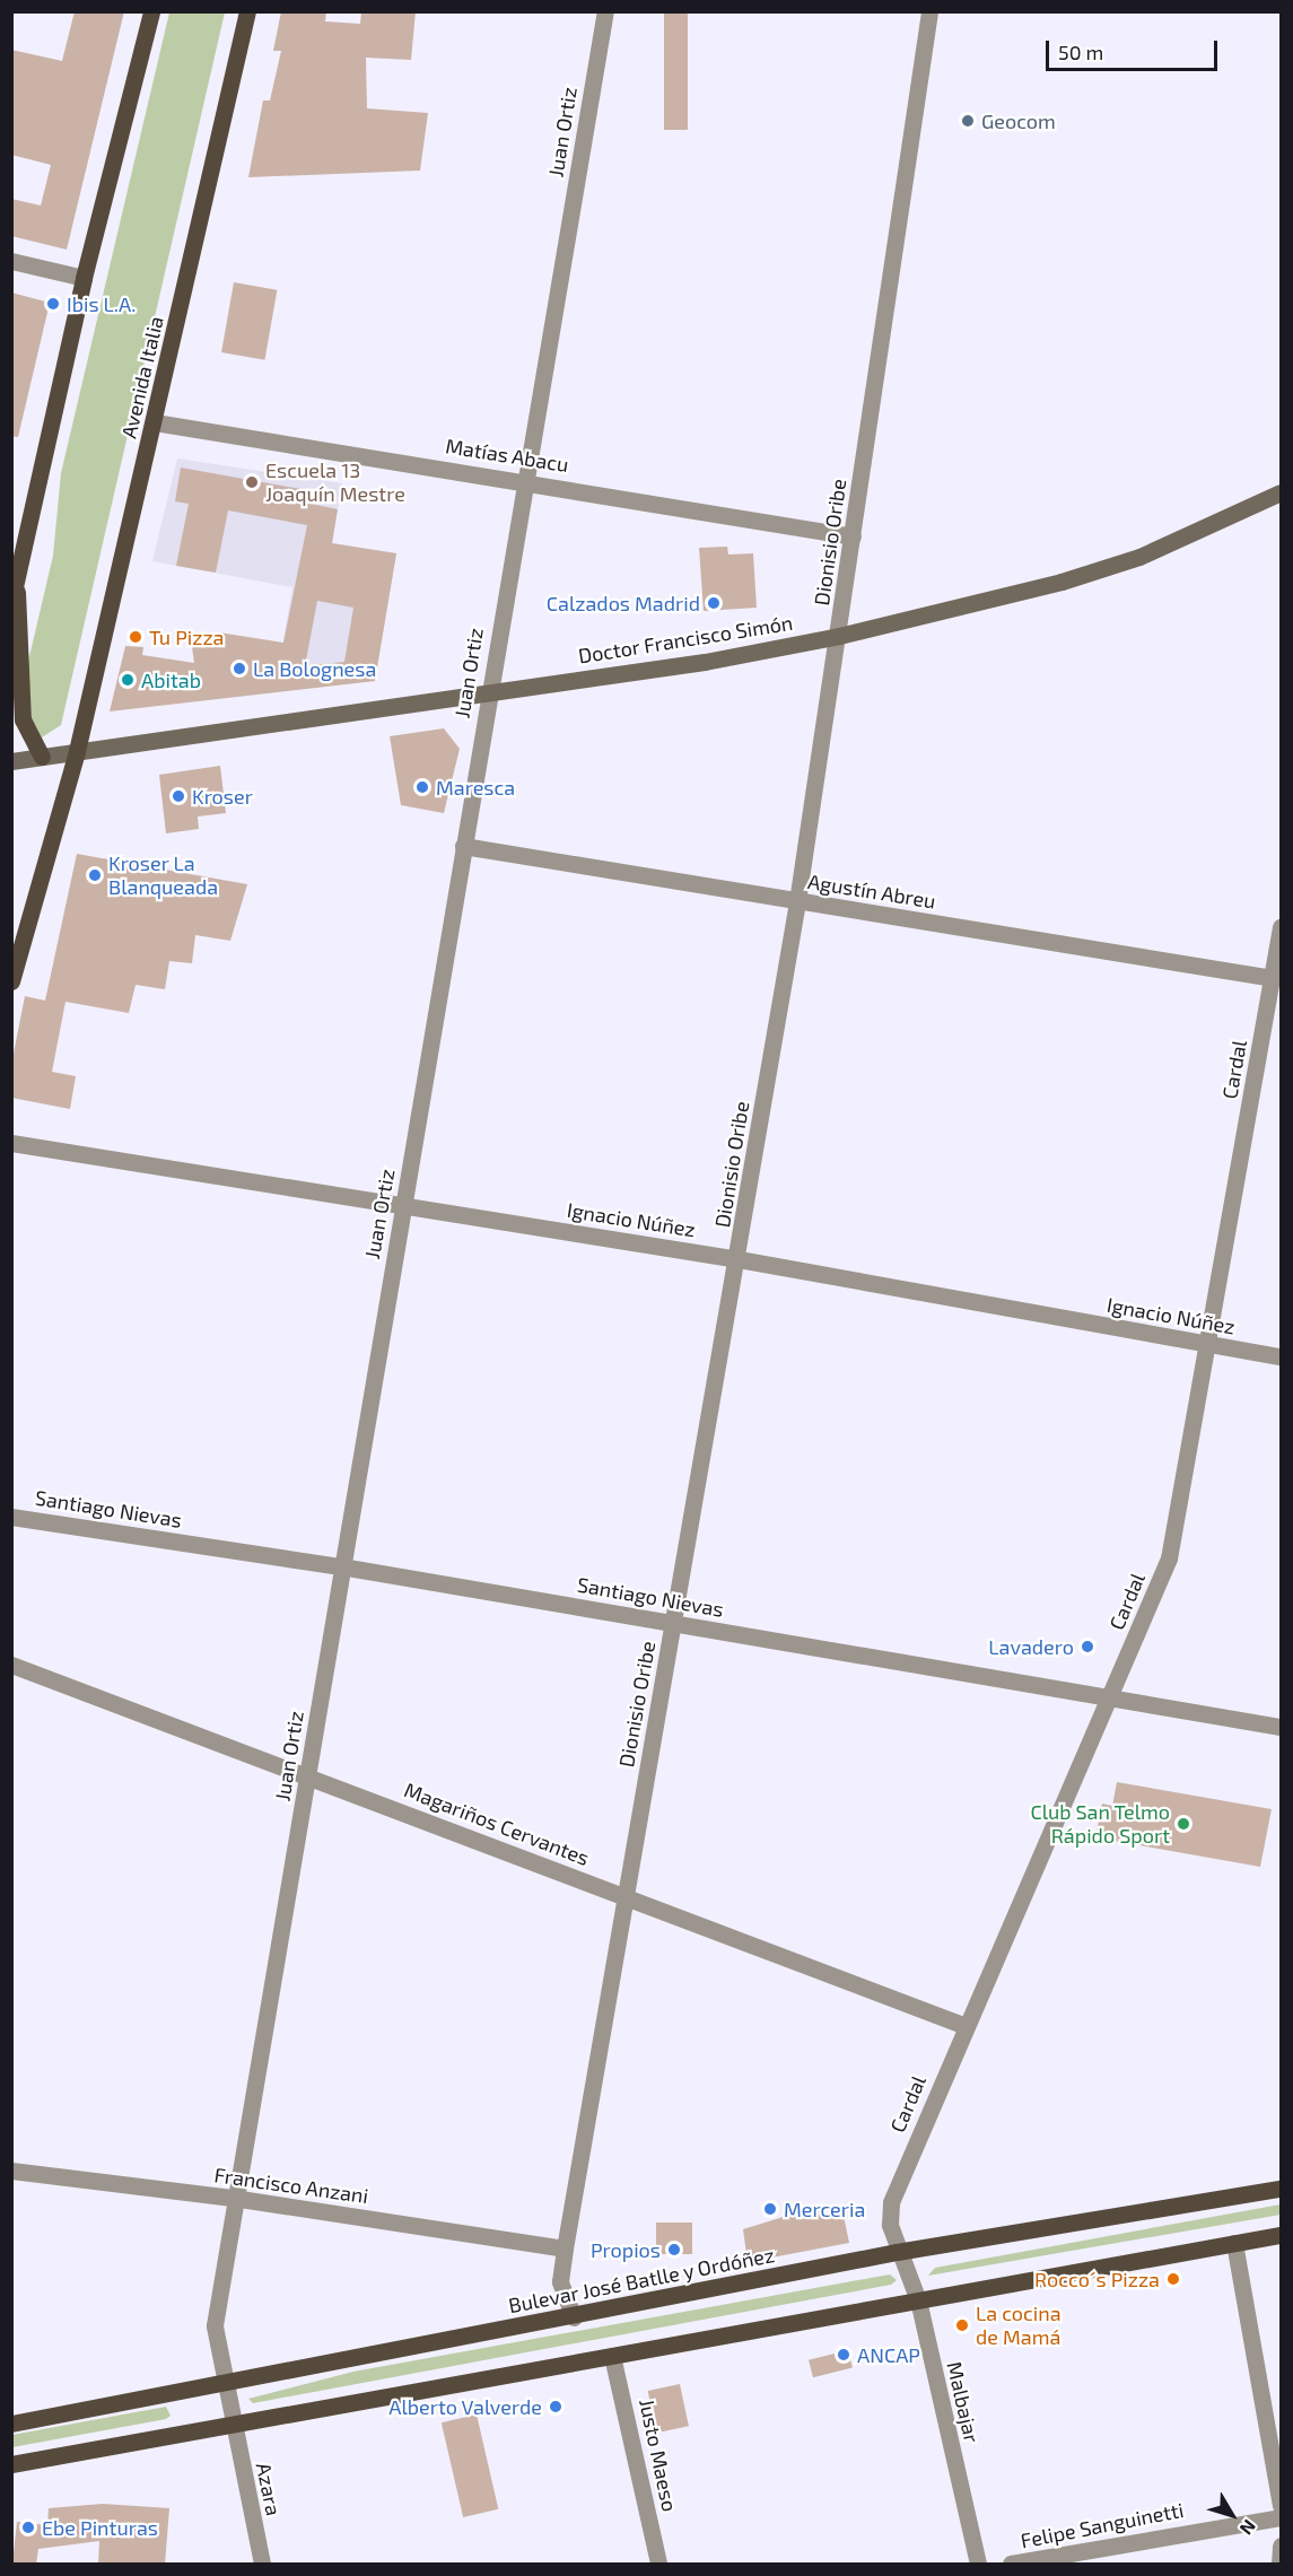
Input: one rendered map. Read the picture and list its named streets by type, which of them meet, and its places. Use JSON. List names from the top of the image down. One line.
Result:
{"streets":{"main road":["Avenida Italia","Bulevar José Batlle y Ordóñez"],"street":["Juan Ortiz","Matías Abacu","Dionisio Oribe","Doctor Francisco Simón","Agustín Abreu","Cardal","Ignacio Núñez","Santiago Nievas","Magariños Cervantes","Francisco Anzani","Malbajar","Justo Maeso","Azara","Felipe Sanguinetti"]},"crossings":[["Juan Ortiz","Matías Abacu"],["Juan Ortiz","Doctor Francisco Simón"],["Juan Ortiz","Agustín Abreu"],["Juan Ortiz","Ignacio Núñez"],["Juan Ortiz","Santiago Nievas"],["Juan Ortiz","Magariños Cervantes"],["Juan Ortiz","Francisco Anzani"],["Juan Ortiz","Bulevar José Batlle y Ordóñez"],["Juan Ortiz","Azara"],["Avenida Italia","Matías Abacu"],["Avenida Italia","Doctor Francisco Simón"],["Matías Abacu","Dionisio Oribe"],["Dionisio Oribe","Doctor Francisco Simón"],["Dionisio Oribe","Agustín Abreu"],["Dionisio Oribe","Ignacio Núñez"],["Dionisio Oribe","Santiago Nievas"],["Dionisio Oribe","Magariños Cervantes"],["Dionisio Oribe","Francisco Anzani"],["Dionisio Oribe","Bulevar José Batlle y Ordóñez"],["Agustín Abreu","Cardal"],["Cardal","Ignacio Núñez"],["Cardal","Santiago Nievas"],["Cardal","Magariños Cervantes"],["Cardal","Bulevar José Batlle y Ordóñez"],["Cardal","Malbajar"],["Bulevar José Batlle y Ordóñez","Malbajar"]],"places":["Geocom","Ibis L.A.","Escuela 13 Joaquín Mestre","Calzados Madrid","Tu Pizza","La Bolognesa","Abitab","Maresca","Kroser","Kroser La Blanqueada","Lavadero","Club San Telmo Rápido Sport","Merceria","Propios","Rocco´s Pizza","La cocina de Mamá","ANCAP","Alberto Valverde","Ebe Pinturas"],"scale_bar":"50 m","north":"bottom right"}
